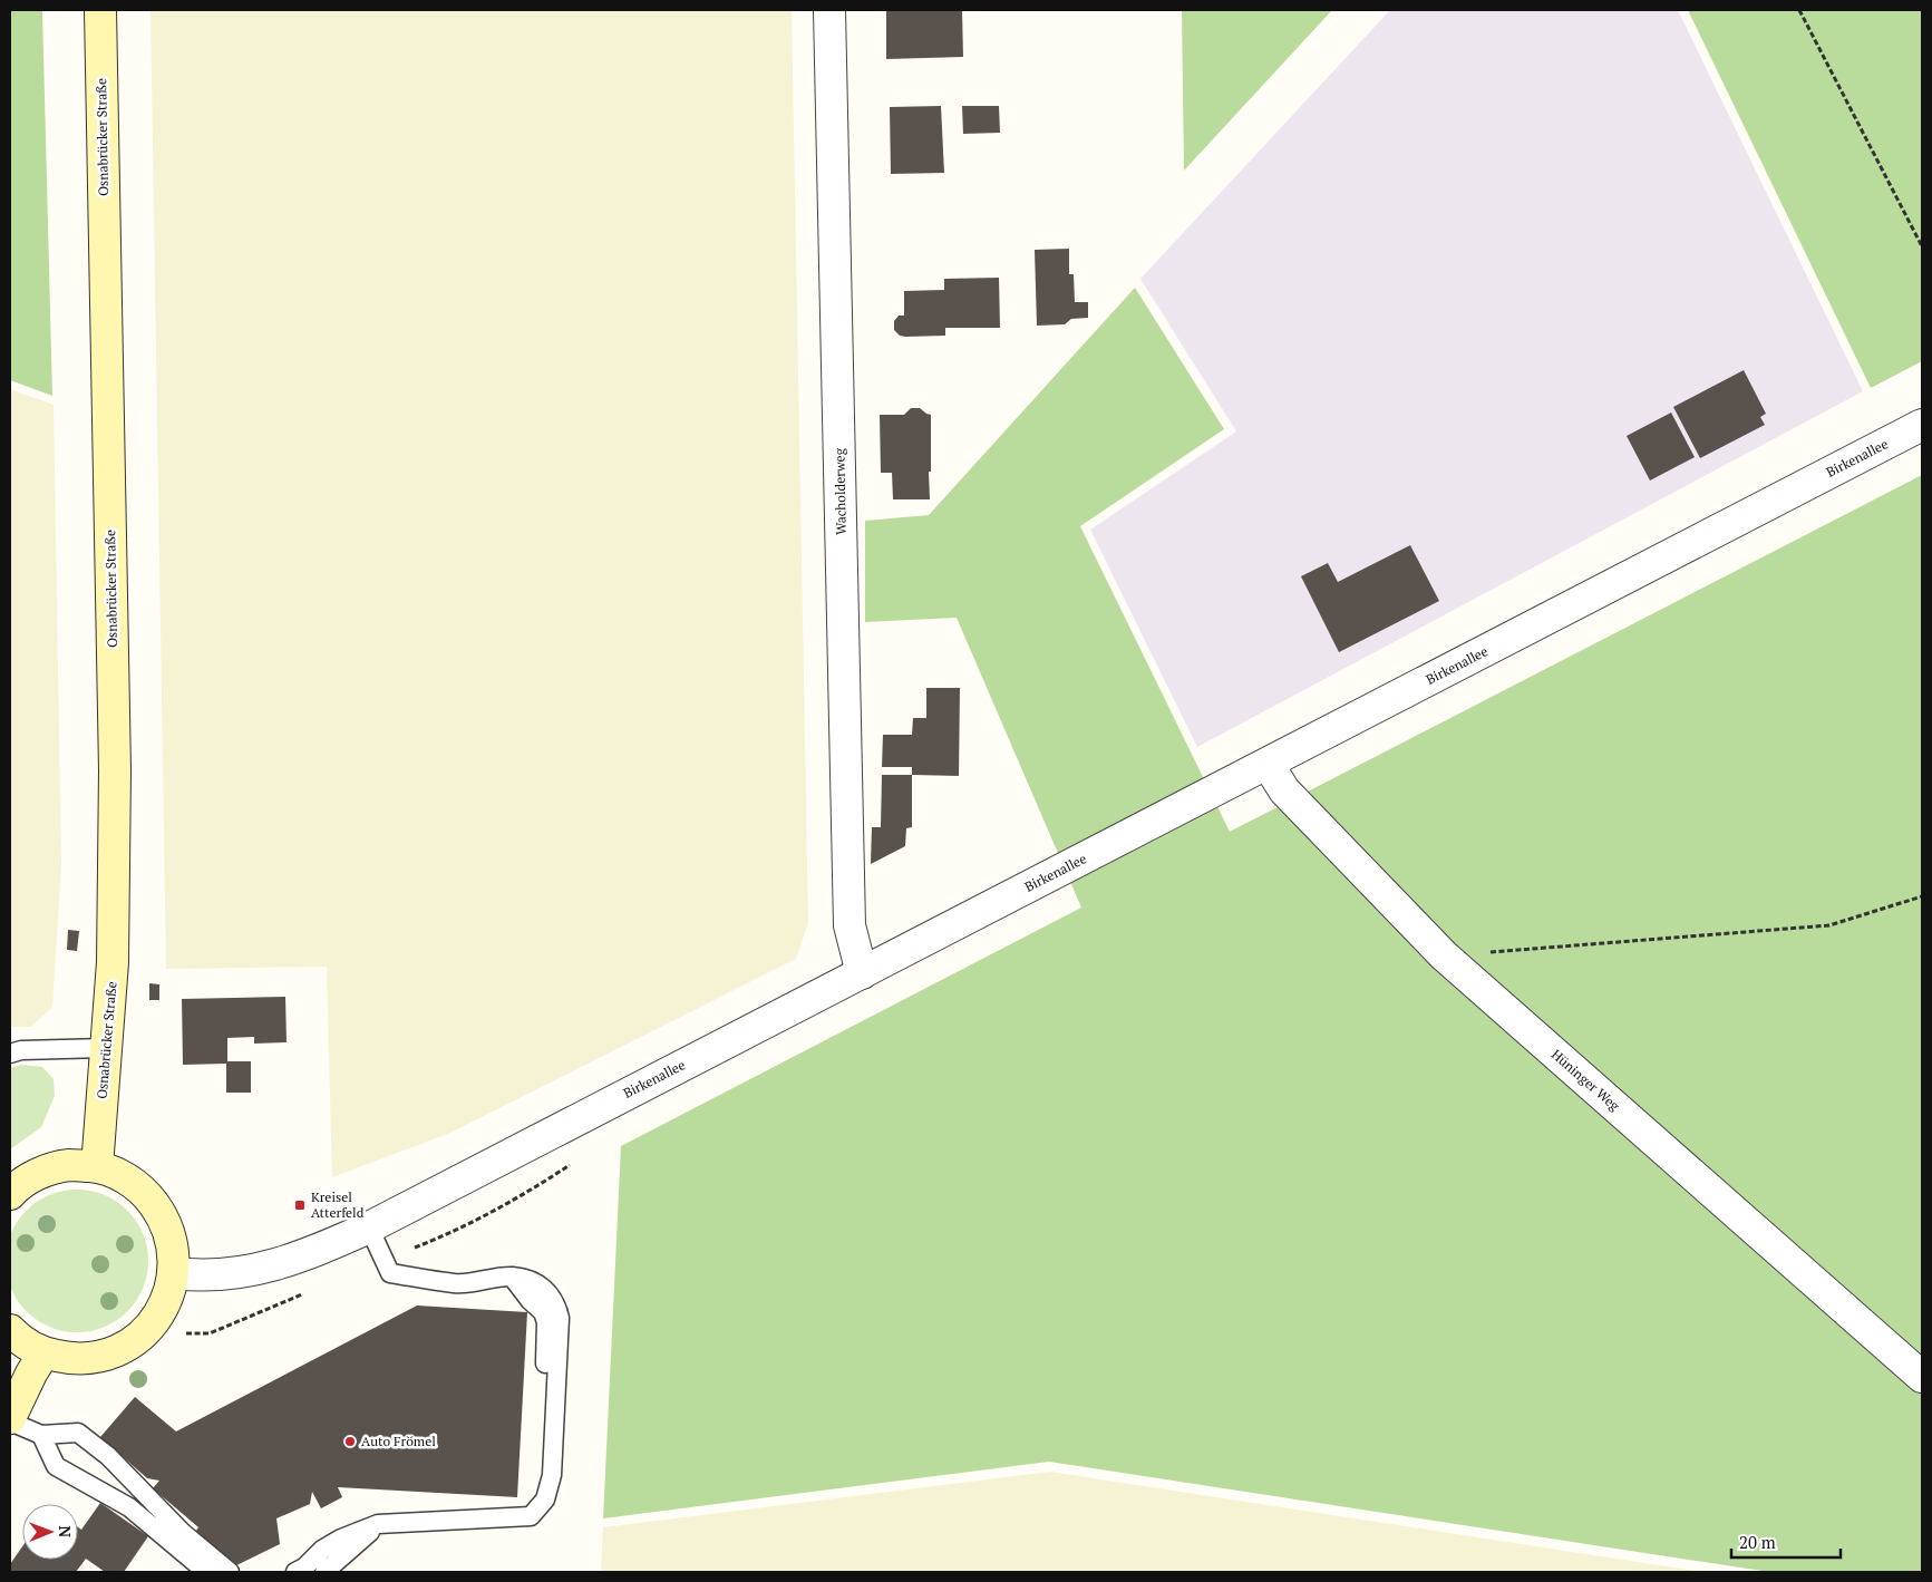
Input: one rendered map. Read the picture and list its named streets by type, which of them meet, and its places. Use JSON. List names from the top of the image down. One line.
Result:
{"streets":{"main road":["Osnabrücker Straße"],"street":["Birkenallee","Wacholderweg","Hüninger Weg"]},"crossings":[["Birkenallee","Wacholderweg"],["Birkenallee","Hüninger Weg"]],"places":{"transit":["Kreisel Atterfeld"],"other":["Auto Frömel"]},"scale_bar":"20 m","north":"right"}
